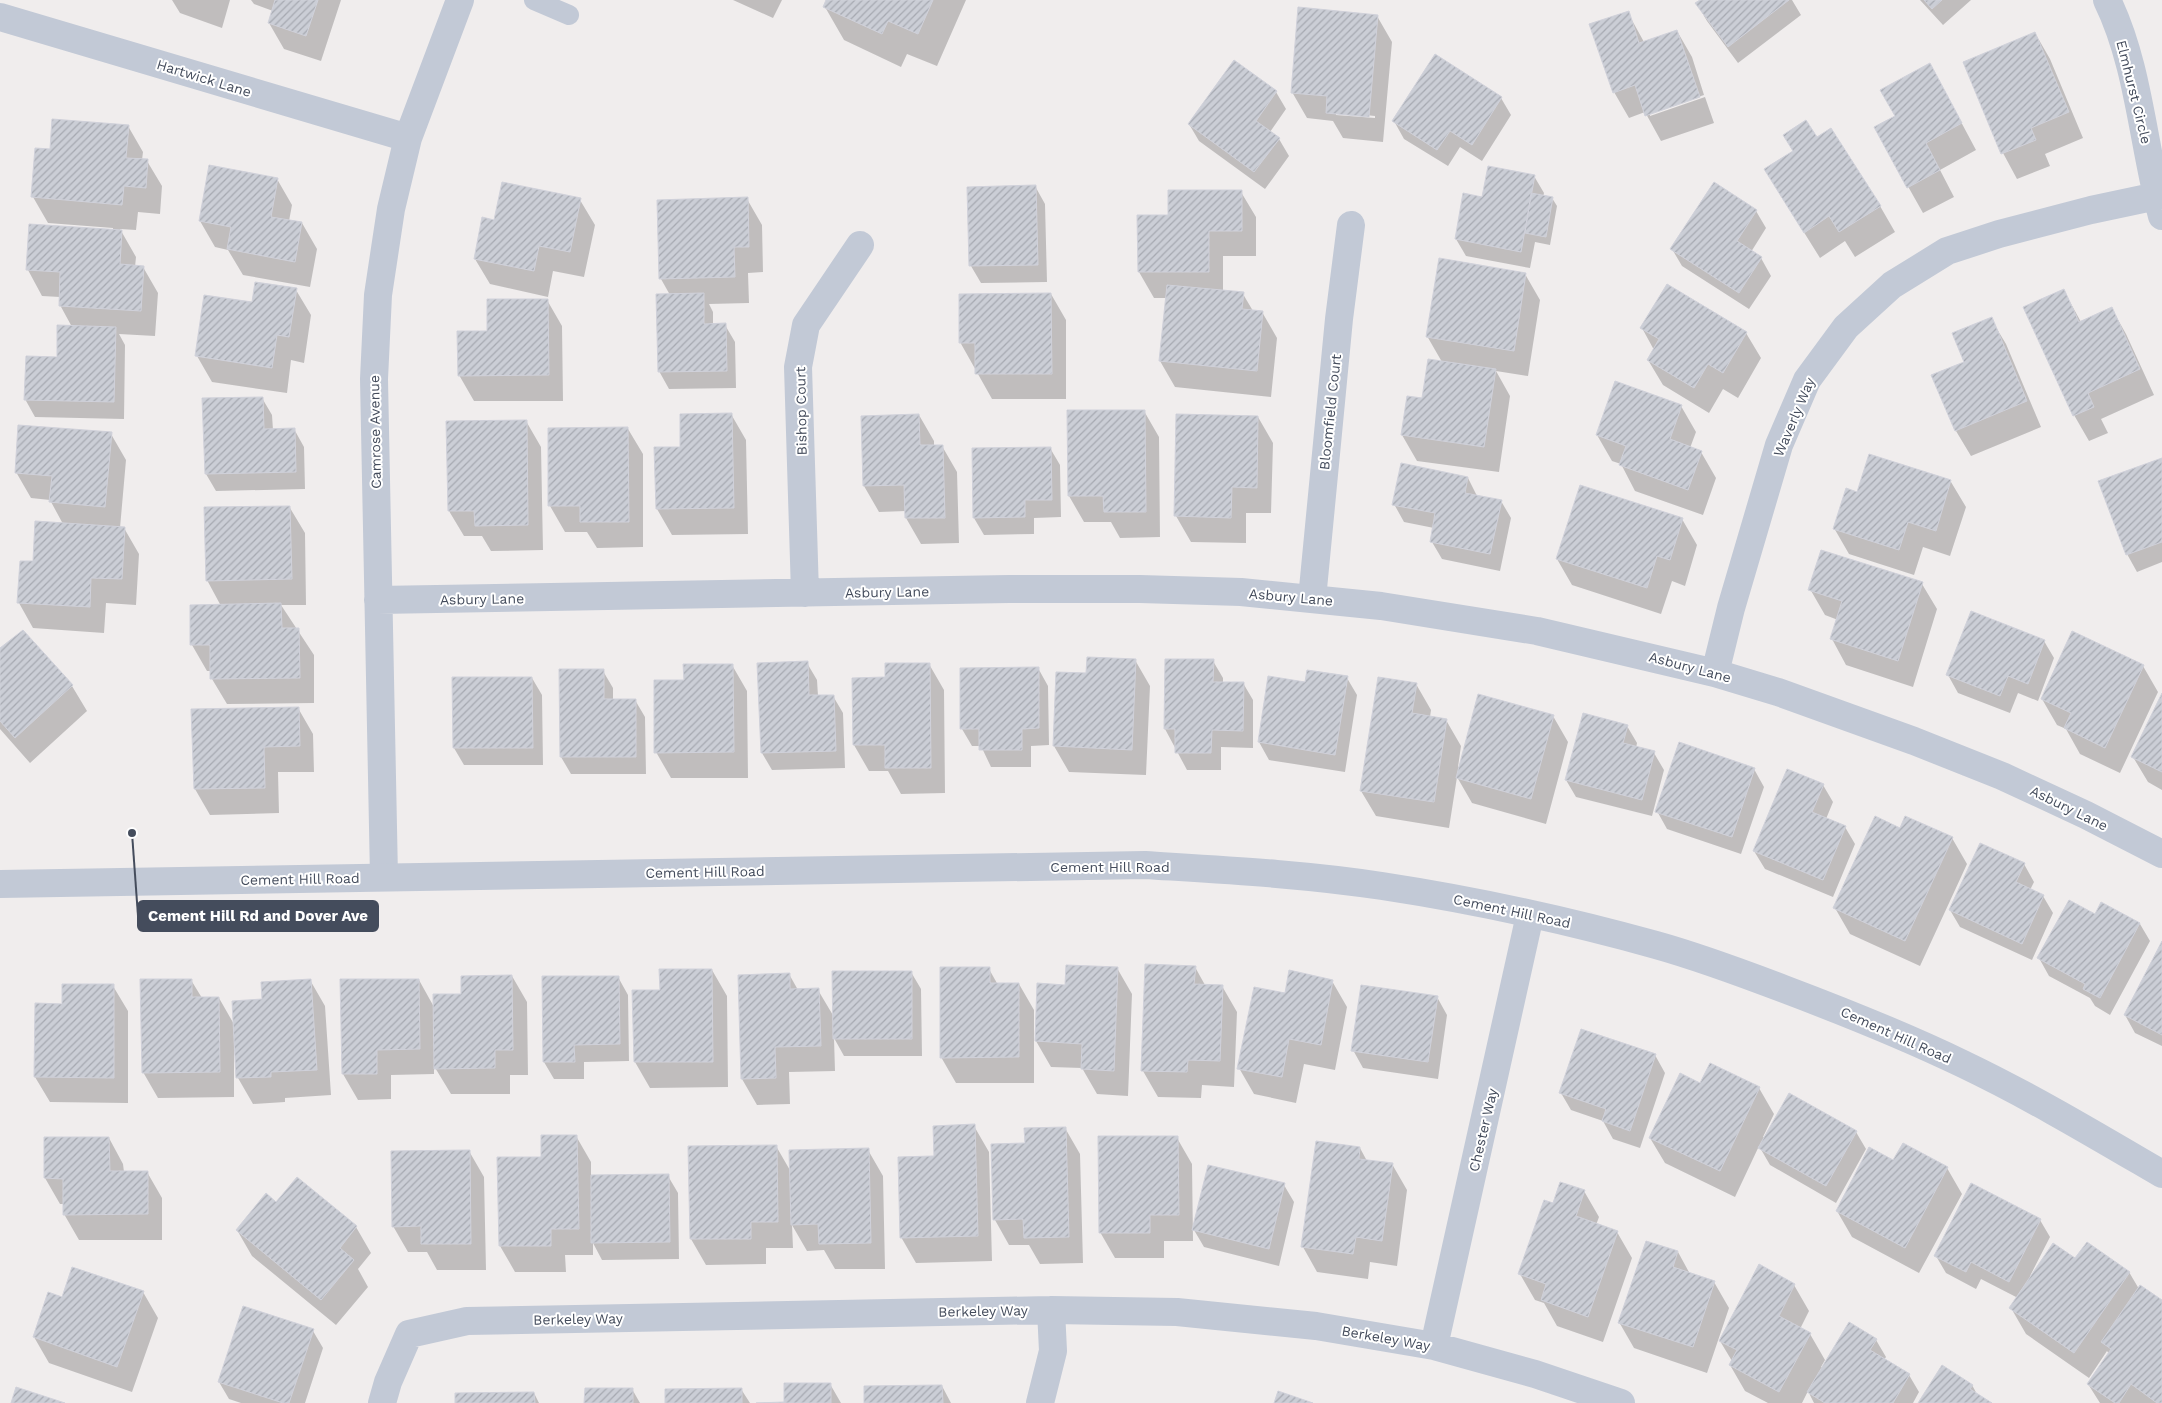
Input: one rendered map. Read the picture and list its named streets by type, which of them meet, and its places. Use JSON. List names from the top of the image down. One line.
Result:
{"streets":{"street":["Hartwick Lane","Elmhurst Circle","Bishop Court","Bloomfield Court","Waverly Way","Camrose Avenue","Asbury Lane","Cement Hill Road","Chester Way","Berkeley Way"]},"crossings":[["Hartwick Lane","Camrose Avenue"],["Elmhurst Circle","Waverly Way"],["Bishop Court","Asbury Lane"],["Bloomfield Court","Asbury Lane"],["Waverly Way","Asbury Lane"],["Camrose Avenue","Asbury Lane"],["Camrose Avenue","Cement Hill Road"],["Cement Hill Road","Chester Way"],["Chester Way","Berkeley Way"]],"places":["Cement Hill Rd and Dover Ave"]}
